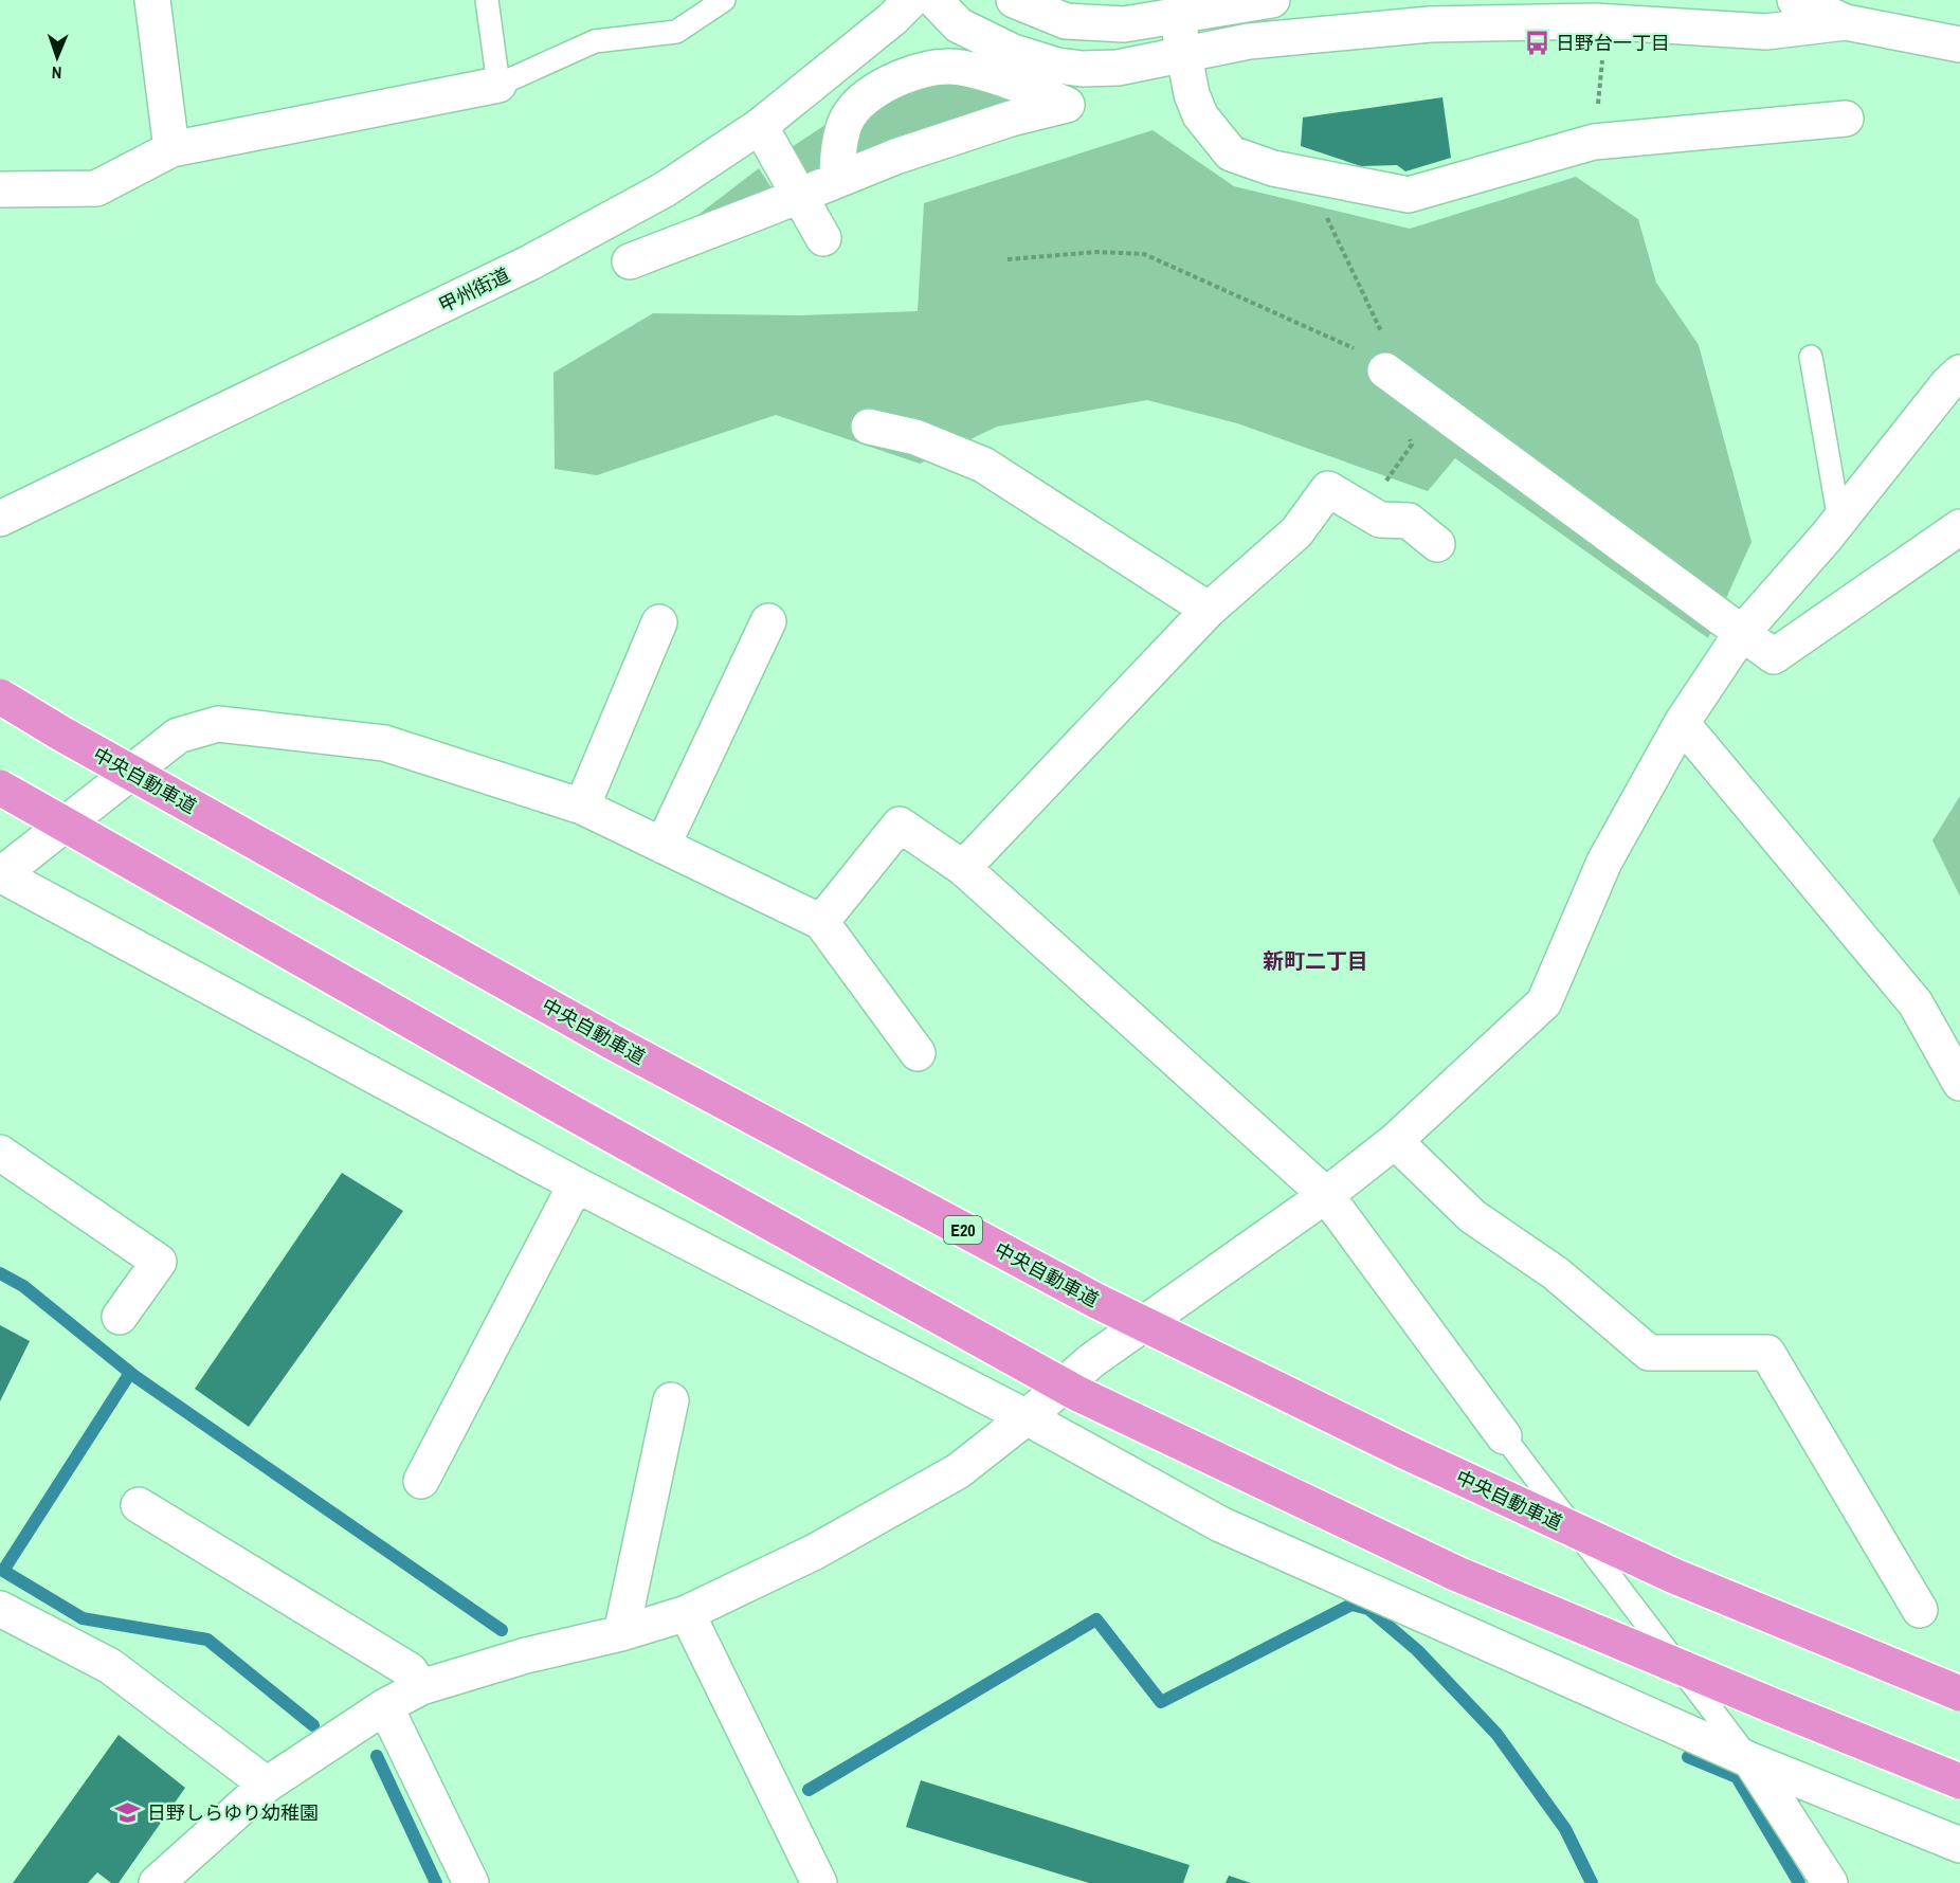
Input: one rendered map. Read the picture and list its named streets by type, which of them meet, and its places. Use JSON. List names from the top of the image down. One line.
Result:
{"streets":{"highway":["中央自動車道","E20"],"street":["甲州街道"]},"districts":["新町二丁目"],"places":{"bus stop":["日野台一丁目"],"school or university":["日野しらゆり幼稚園"]},"north":"bottom"}
